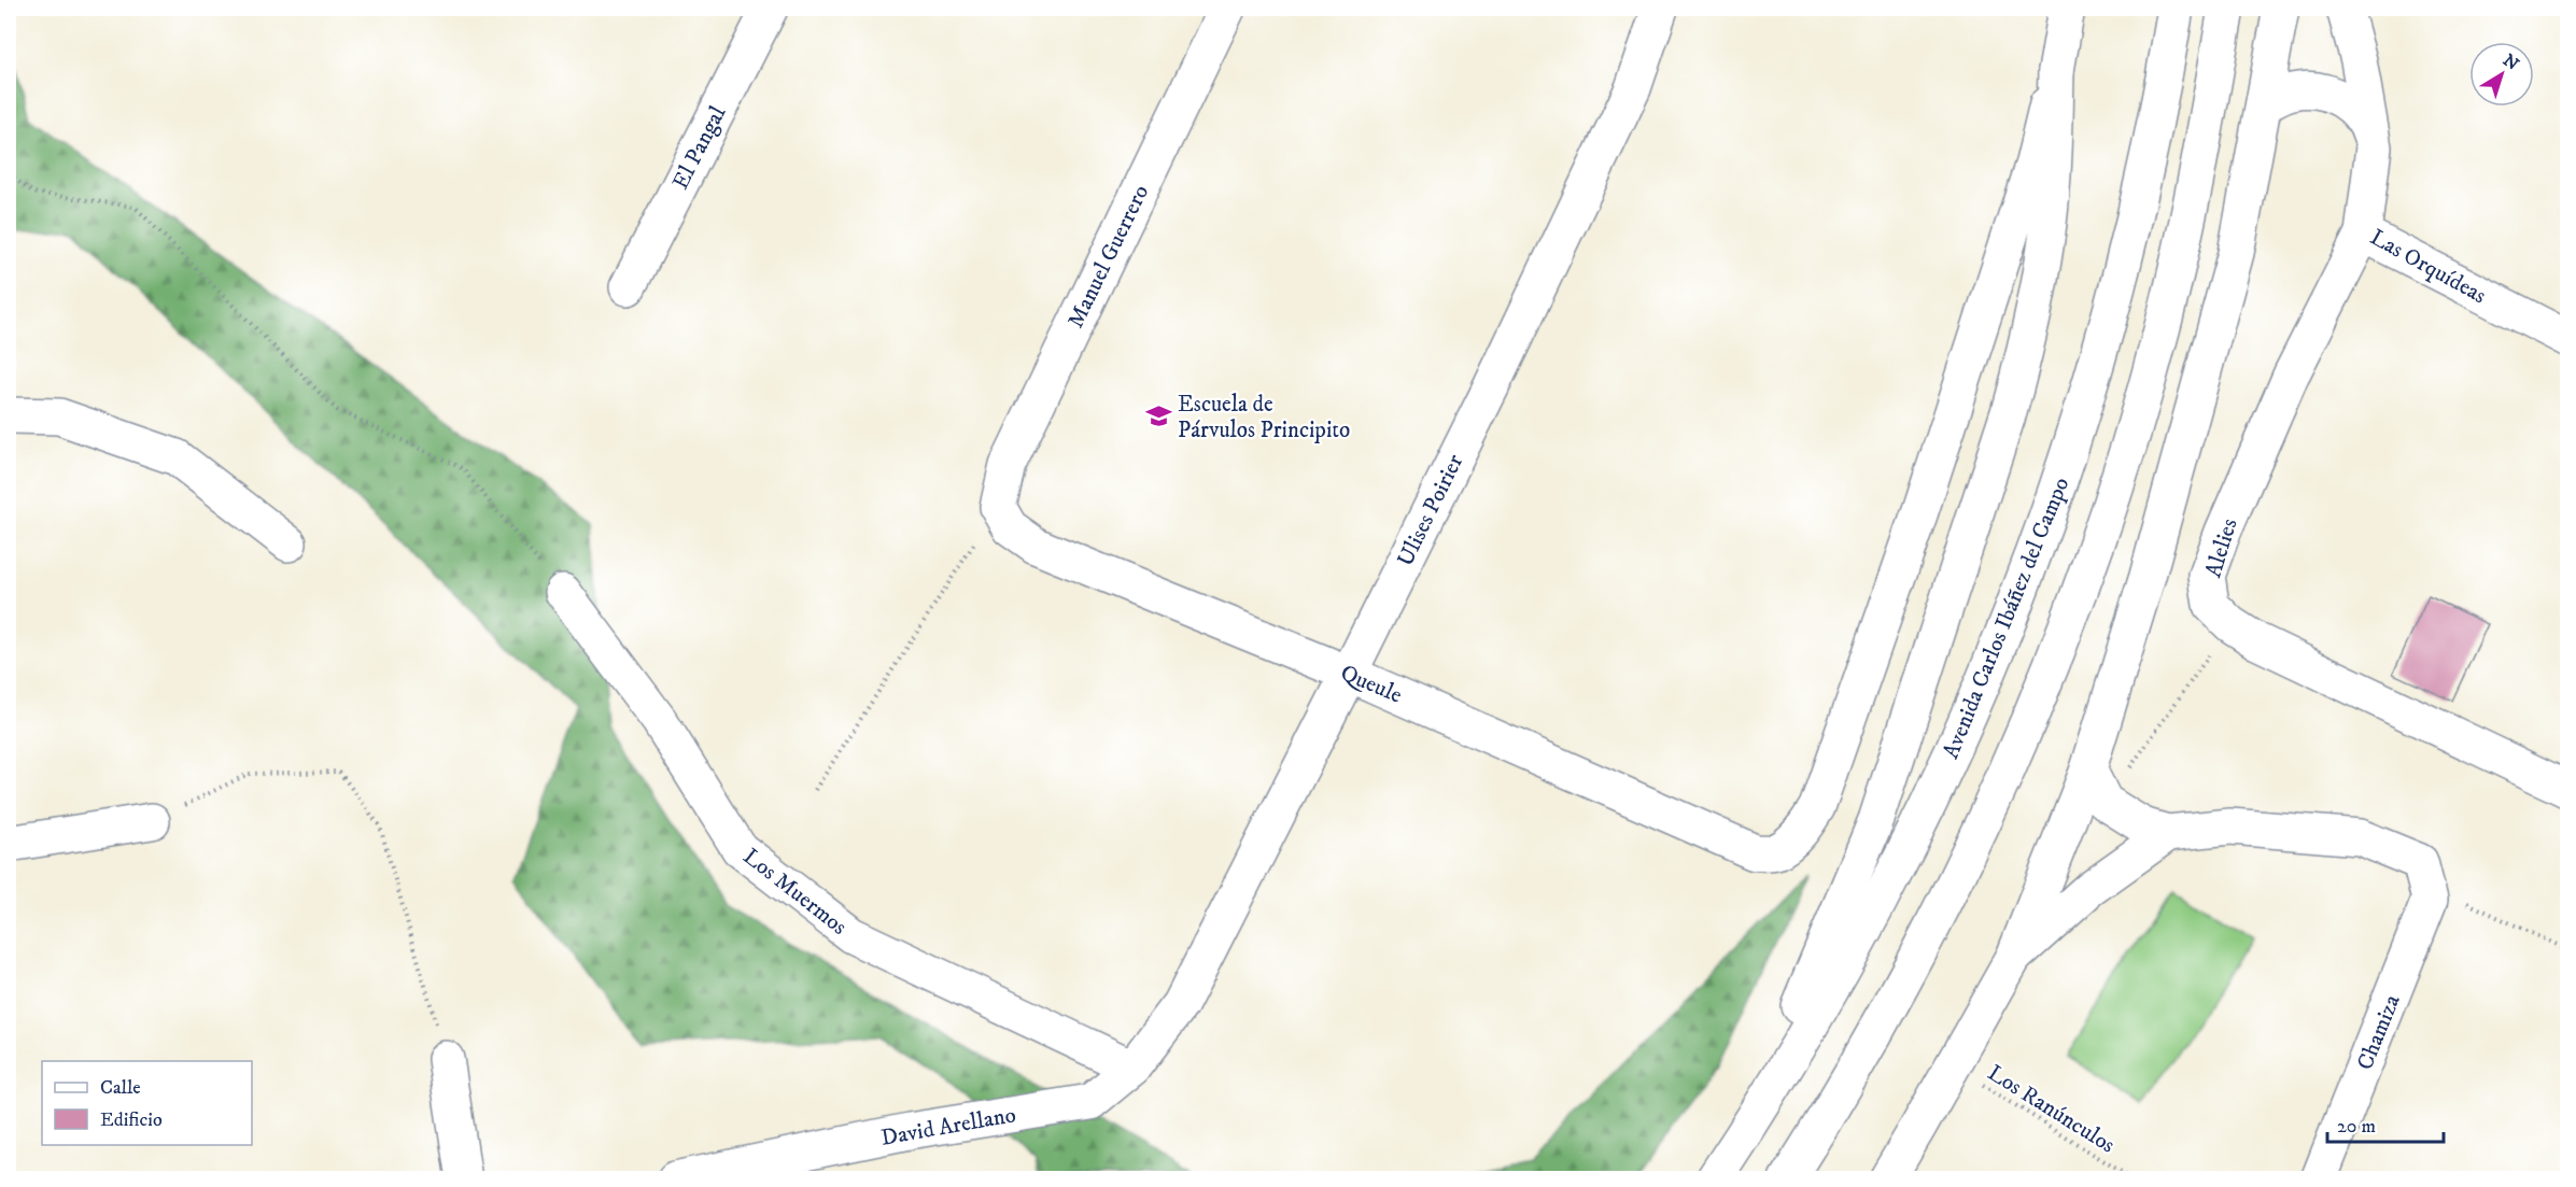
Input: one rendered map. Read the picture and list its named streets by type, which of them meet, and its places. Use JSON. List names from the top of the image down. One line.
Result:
{"streets":{"main road":["El Pangal","Manuel Guerrero","Las Orquídeas","Ulises Poirier","Alelies","Avenida Carlos Ibáñez del Campo","Queule","Los Muermos","Chamiza","David Arellano"],"path":["Los Ranúnculos"]},"crossings":[["Manuel Guerrero","Queule"],["Las Orquídeas","Alelies"],["Ulises Poirier","Queule"],["Ulises Poirier","David Arellano"],["Los Muermos","David Arellano"]],"places":{"school or university":["Escuela de Párvulos Principito"]},"legend":["Calle","Edificio"],"scale_bar":"20 m","north":"top right"}
